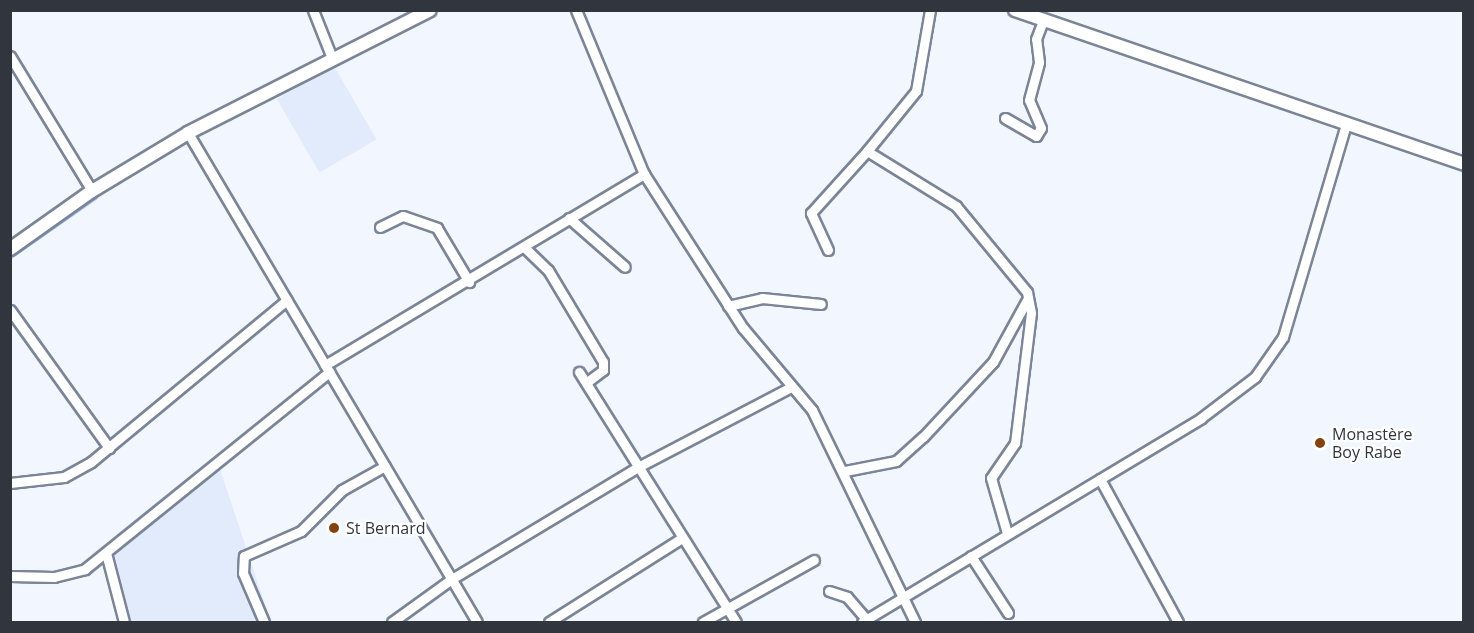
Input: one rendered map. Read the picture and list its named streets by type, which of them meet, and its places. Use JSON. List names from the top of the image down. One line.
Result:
{"places":["Monastère Boy Rabe","St Bernard"]}
